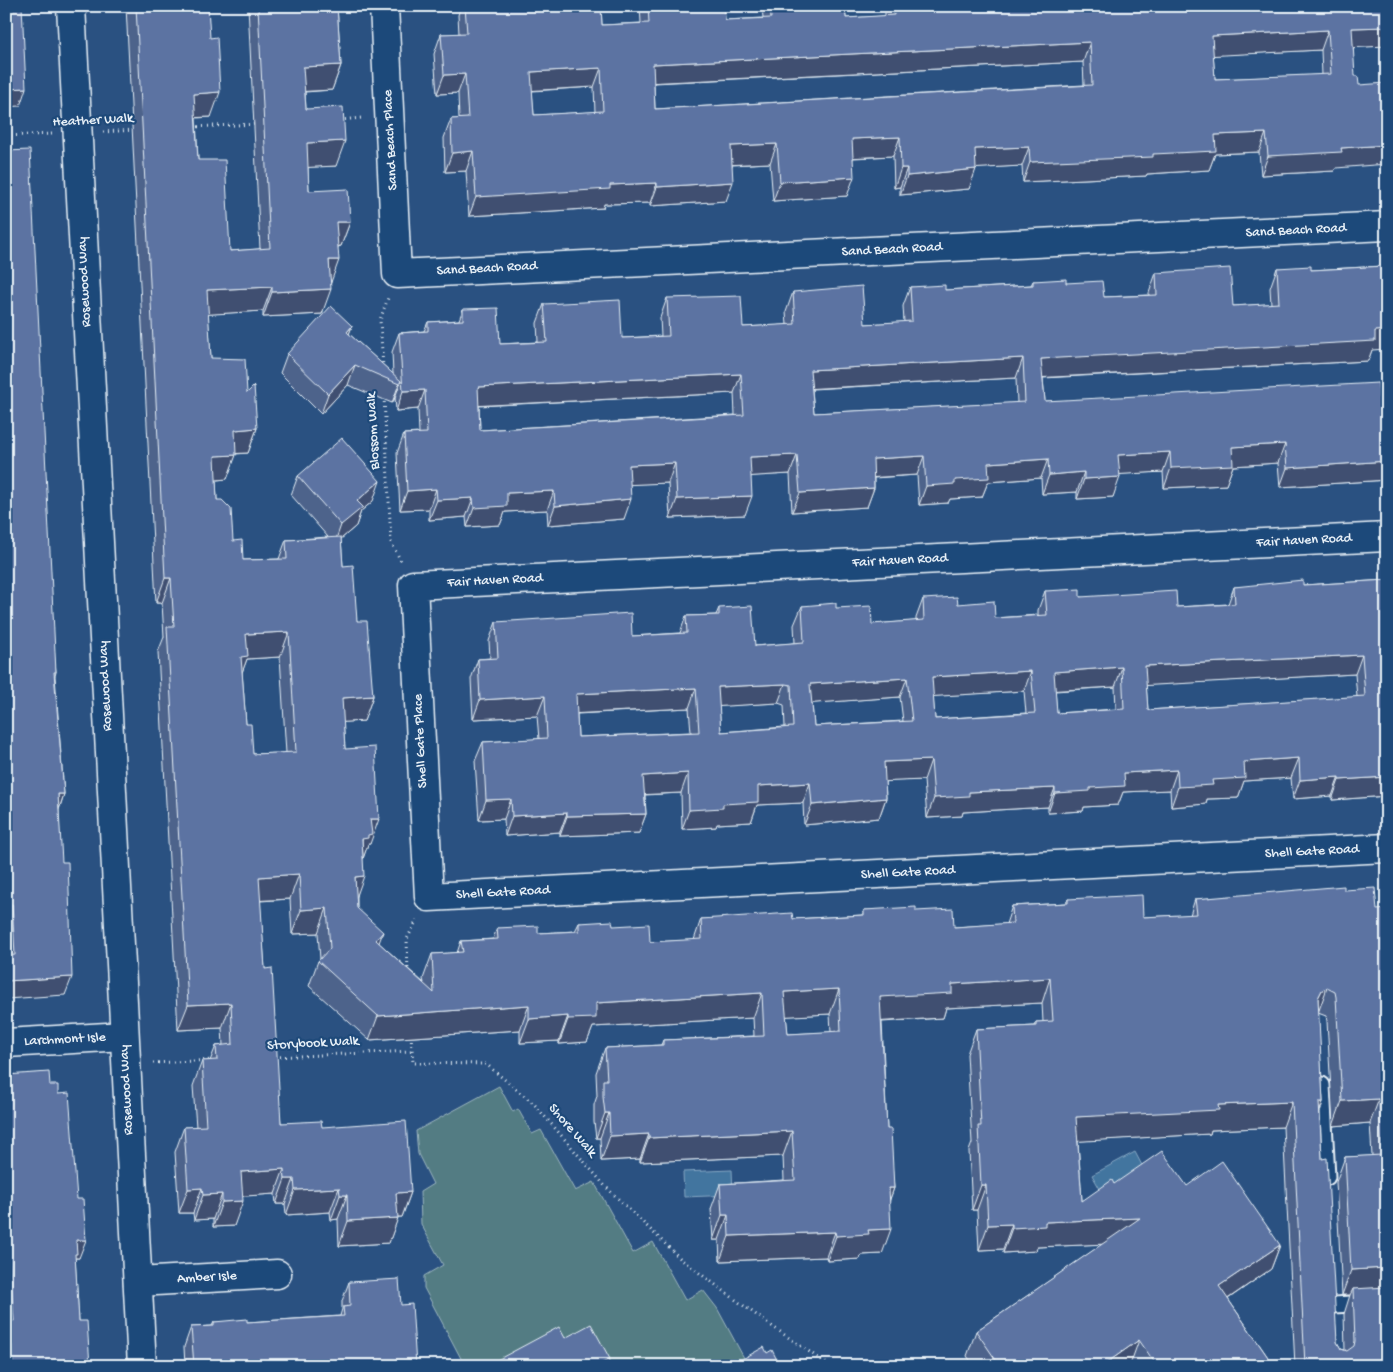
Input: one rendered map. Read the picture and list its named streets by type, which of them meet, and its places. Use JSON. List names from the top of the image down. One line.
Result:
{"streets":{"street":["Sand Beach Place","Sand Beach Road","Rosewood Way","Fair Haven Road","Shell Gate Place","Shell Gate Road","Larchmont Isle","Amber Isle"],"path":["Heather Walk","Blossom Walk","Storybook Walk","Shore Walk"]},"crossings":[["Heather Walk","Rosewood Way"],["Sand Beach Place","Sand Beach Road"],["Sand Beach Place","Blossom Walk"],["Sand Beach Road","Blossom Walk"],["Rosewood Way","Larchmont Isle"],["Rosewood Way","Amber Isle"],["Blossom Walk","Fair Haven Road"],["Blossom Walk","Shell Gate Place"],["Fair Haven Road","Shell Gate Place"],["Shell Gate Place","Shell Gate Road"],["Storybook Walk","Shore Walk"]]}
